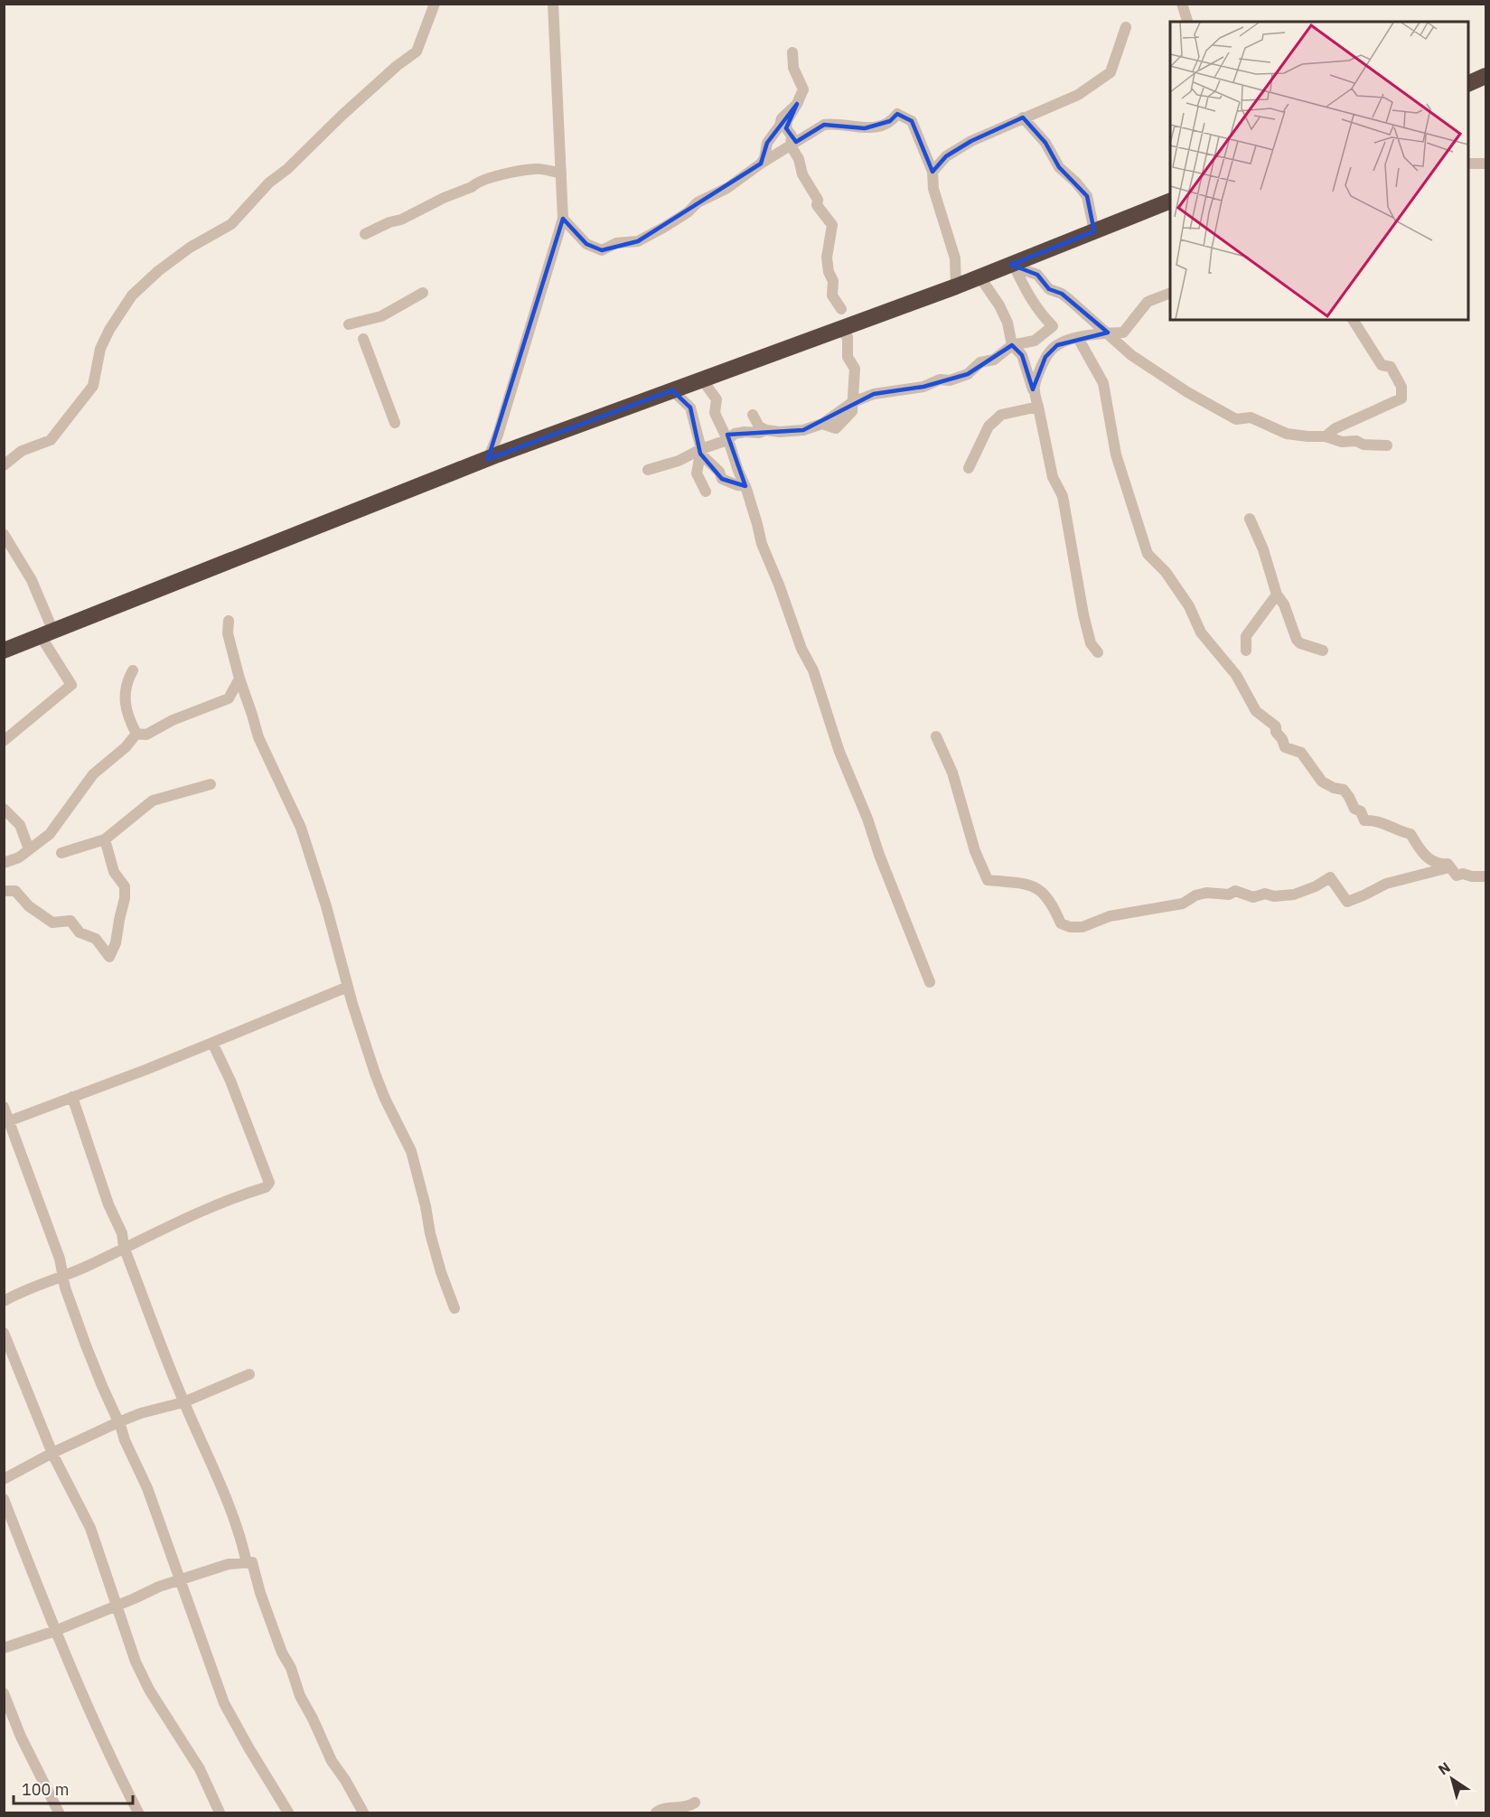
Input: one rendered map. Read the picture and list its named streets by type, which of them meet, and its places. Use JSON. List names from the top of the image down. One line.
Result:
{"scale_bar":"100 m","north":"top left"}
